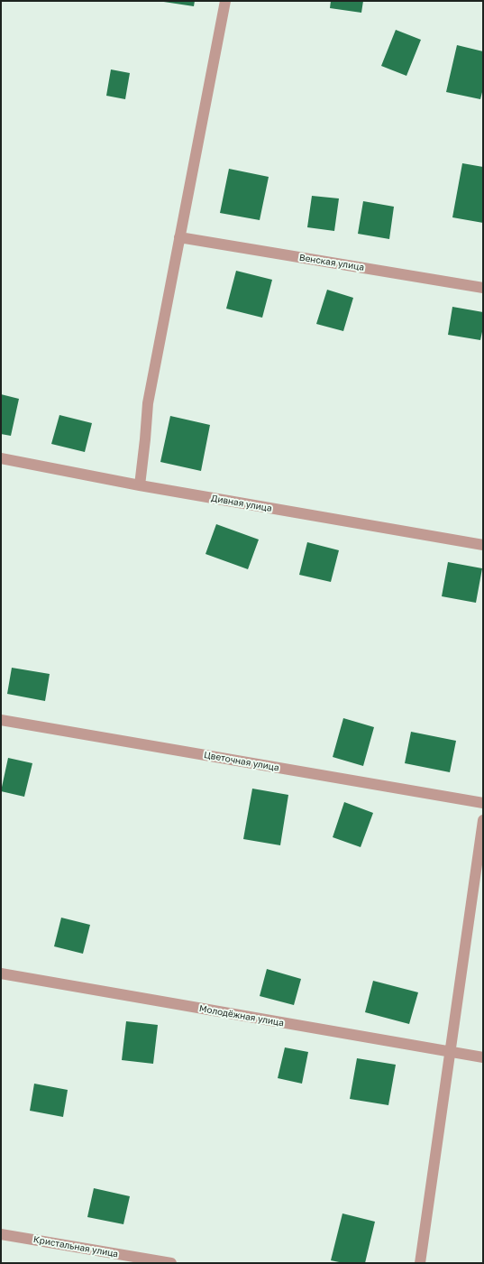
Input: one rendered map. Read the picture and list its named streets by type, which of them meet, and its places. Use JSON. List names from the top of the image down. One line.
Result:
{"streets":{"street":["Венская улица","Дивная улица","Цветочная улица","Молодёжная улица","Кристальная улица"]}}
